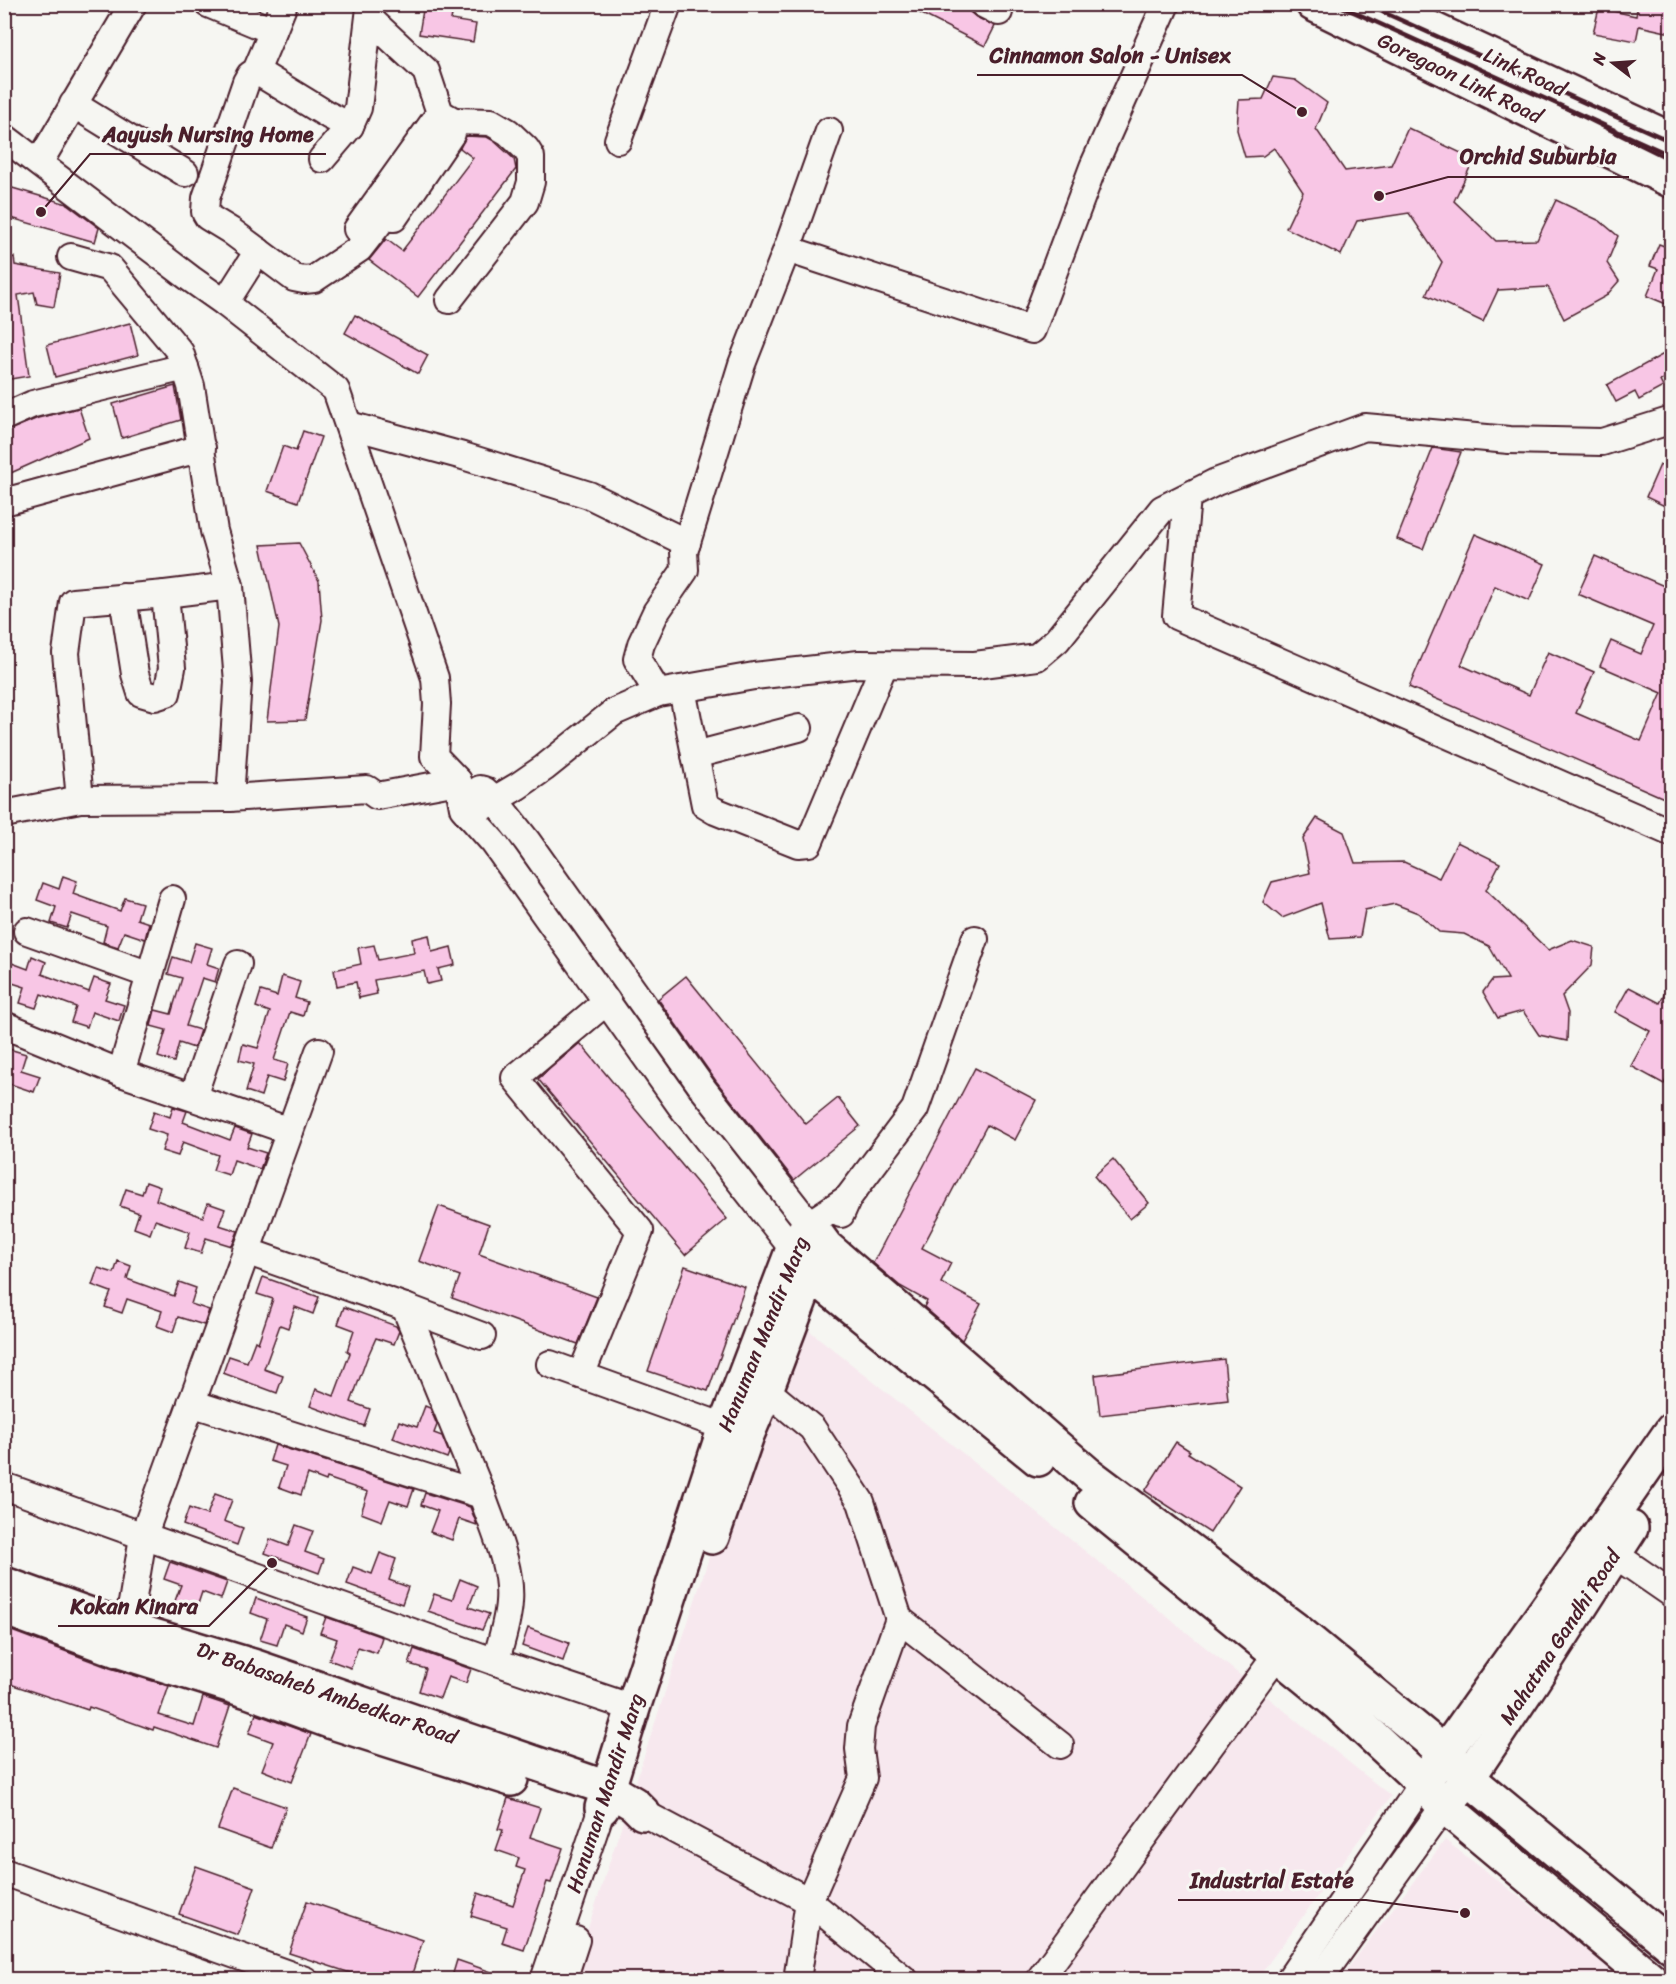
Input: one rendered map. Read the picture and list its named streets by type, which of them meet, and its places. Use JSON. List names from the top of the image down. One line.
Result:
{"streets":{"main road":["Link Road","Goregaon Link Road","Hanuman Mandir Marg","Mahatma Gandhi Road","Dr Babasaheb Ambedkar Road"]},"crossings":[["Hanuman Mandir Marg","Dr Babasaheb Ambedkar Road"]],"places":["Cinnamon Salon - Unisex","Orchid Suburbia","Aayush Nursing Home","Kokan Kinara","Industrial Estate"],"north":"left"}
